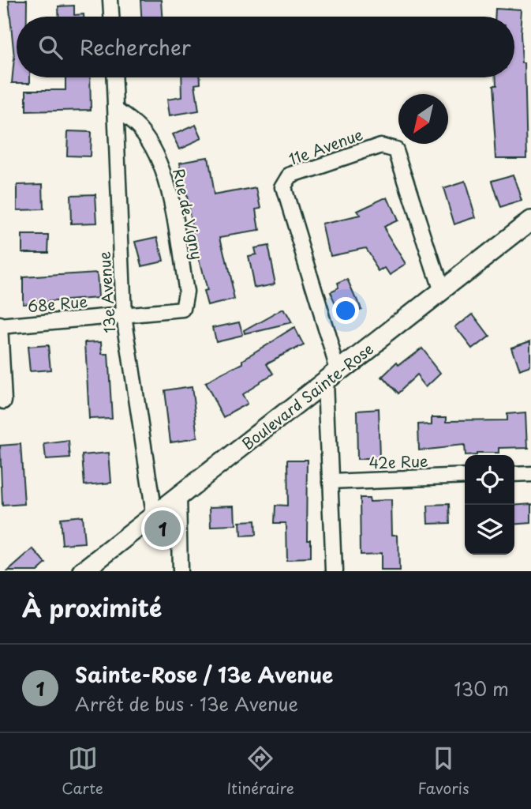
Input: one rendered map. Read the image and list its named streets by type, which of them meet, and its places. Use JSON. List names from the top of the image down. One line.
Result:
{"streets":{"street":["11e Avenue","Rue de Vigny","13e Avenue","68e Rue","Boulevard Sainte-Rose","42e Rue"]},"crossings":[["11e Avenue","Boulevard Sainte-Rose"],["11e Avenue","42e Rue"],["Rue de Vigny","13e Avenue"],["Rue de Vigny","68e Rue"],["13e Avenue","68e Rue"],["13e Avenue","Boulevard Sainte-Rose"]],"north":"bottom left","page":{"search":"Rechercher","pins":"1","heading":"À proximité","list":[{"mark":"1","name":"Sainte-Rose / 13e Avenue","note":"Arrêt de bus · 13e Avenue","value":"130 m"}],"nav":["Carte","Itinéraire","Favoris"]}}
